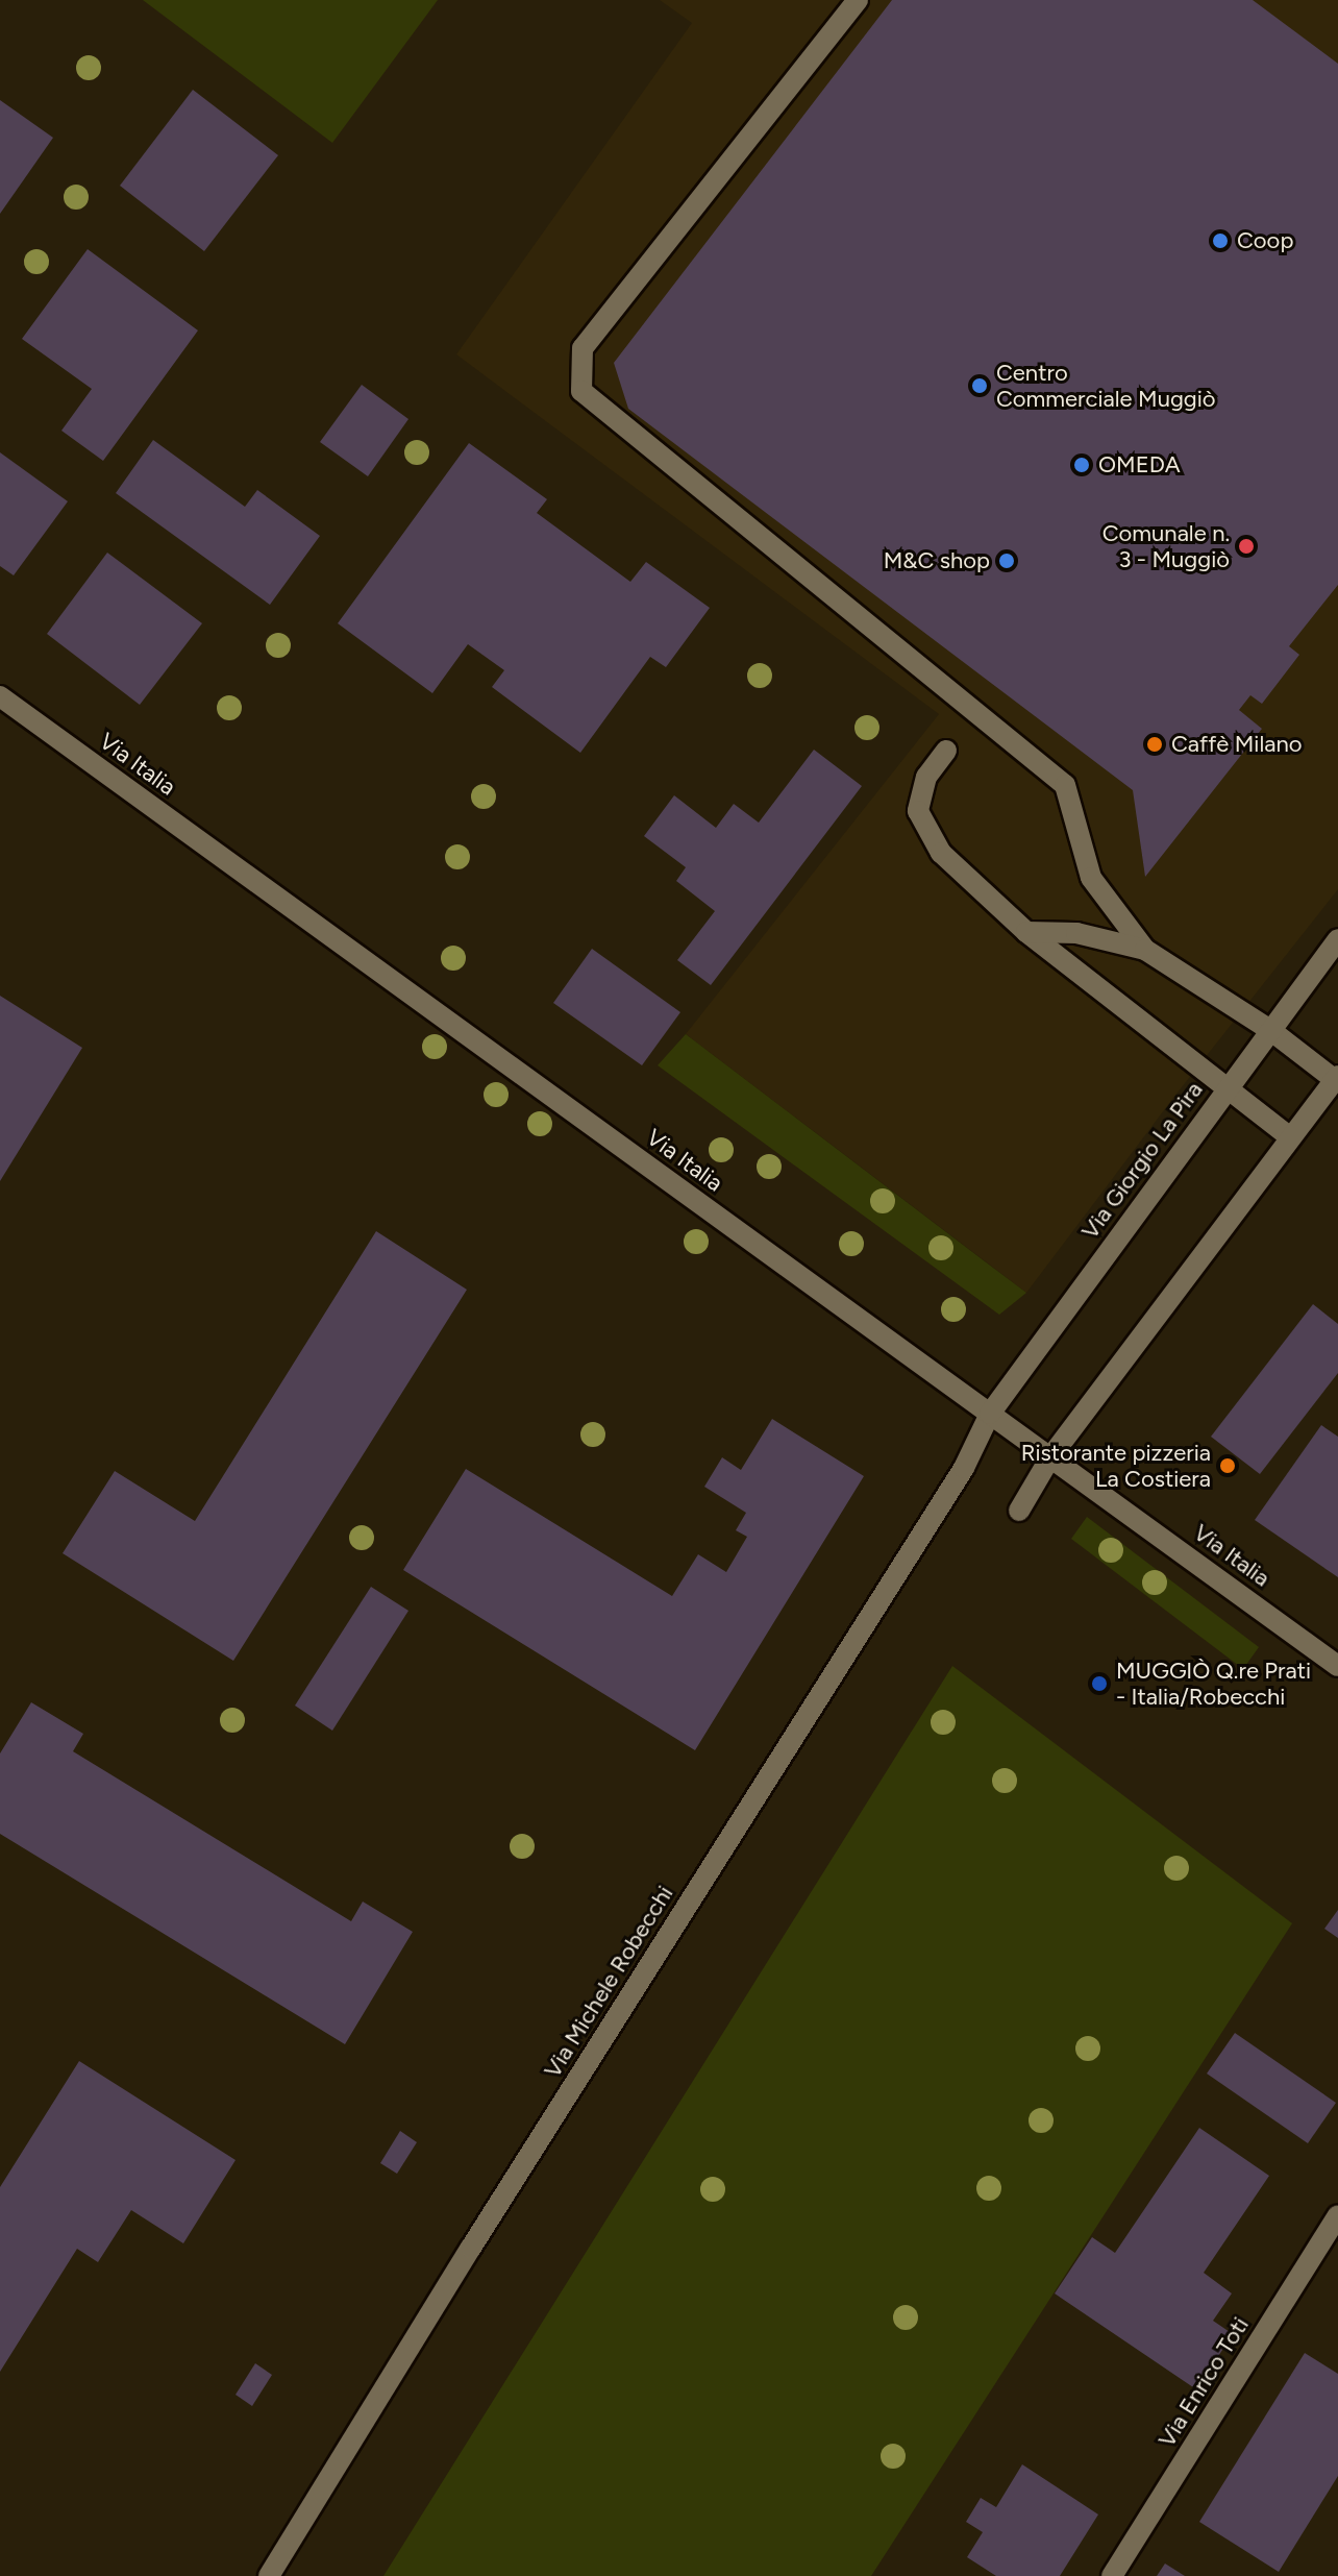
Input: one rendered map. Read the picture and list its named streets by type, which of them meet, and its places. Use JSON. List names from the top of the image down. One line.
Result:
{"streets":{"street":["Via Italia","Via Giorgio La Pira","Via Michele Robecchi","Via Enrico Toti"]},"crossings":[["Via Italia","Via Giorgio La Pira"],["Via Italia","Via Michele Robecchi"],["Via Giorgio La Pira","Via Michele Robecchi"]],"places":["Coop","Centro Commerciale Muggiò","OMEDA","Comunale n. 3 - Muggiò","M&C shop","Caffè Milano","Ristorante pizzeria La Costiera","MUGGIÒ Q.re Prati - Italia/Robecchi"]}
